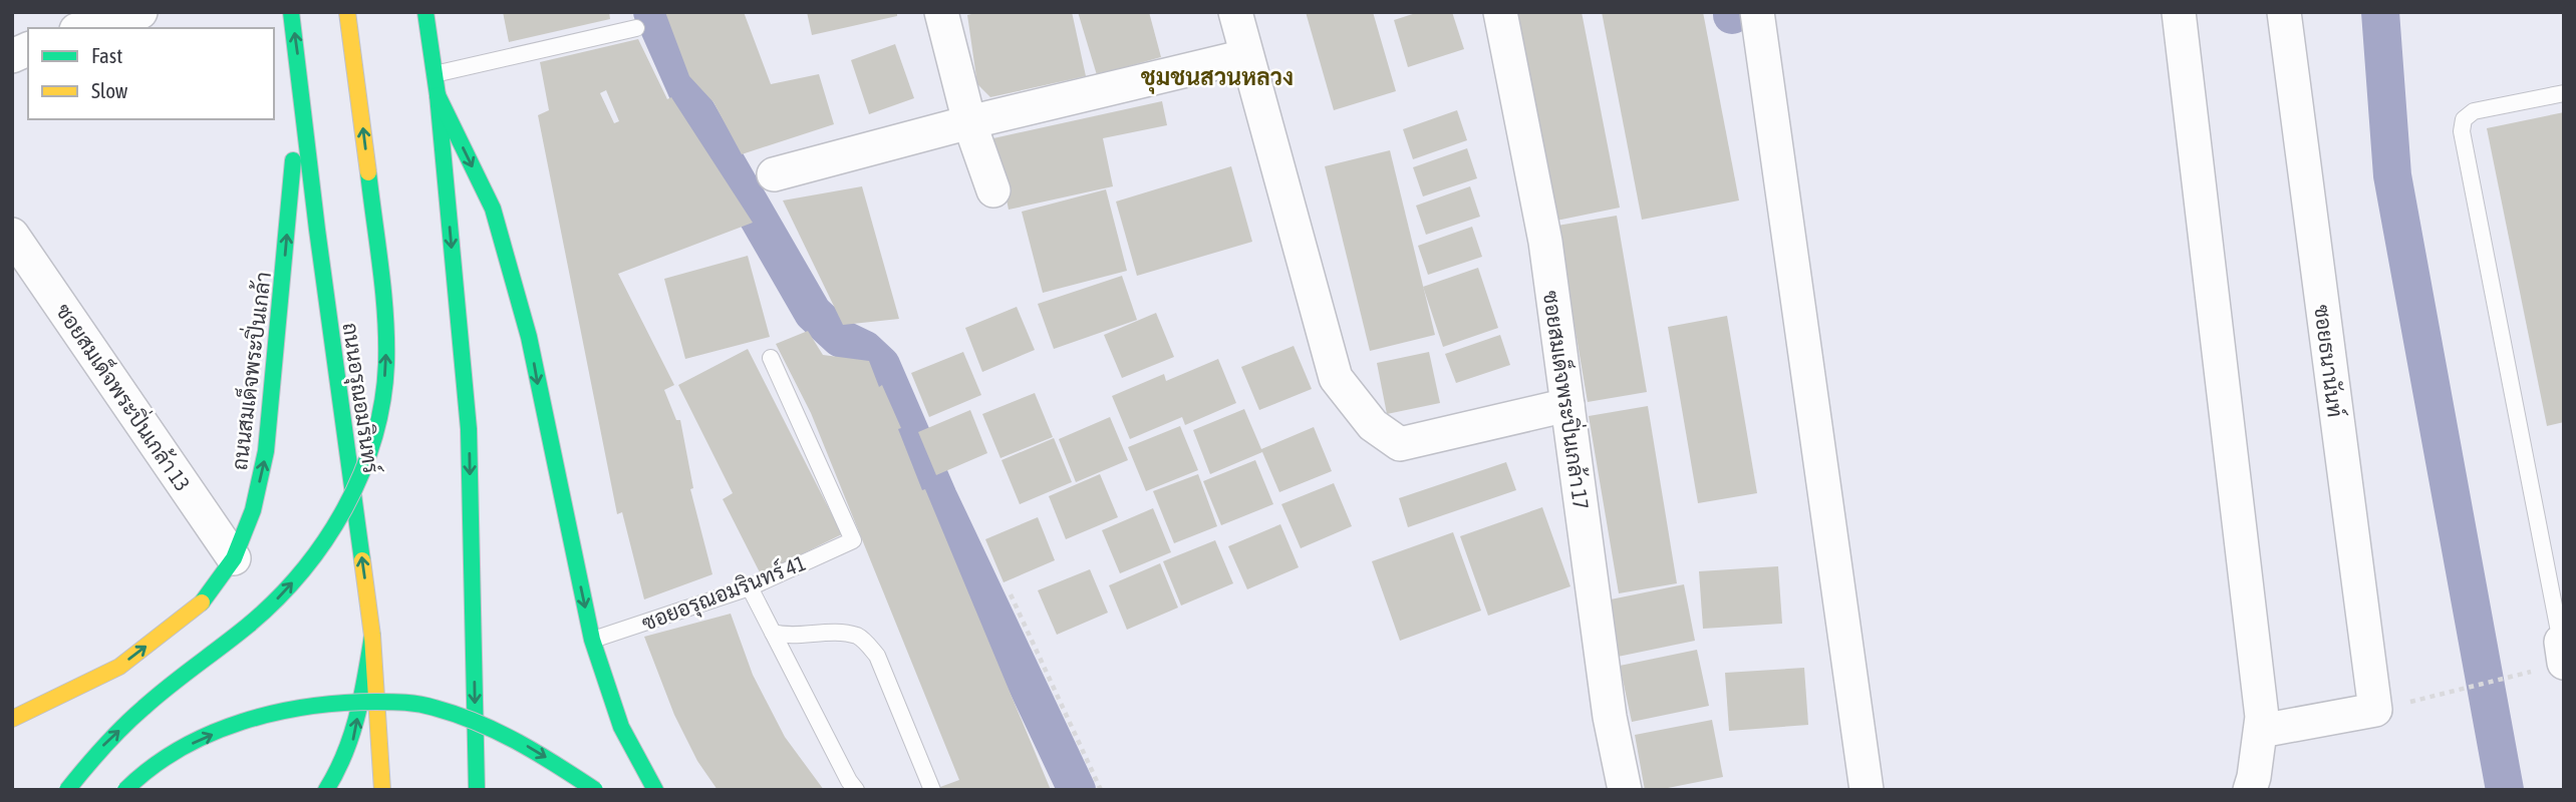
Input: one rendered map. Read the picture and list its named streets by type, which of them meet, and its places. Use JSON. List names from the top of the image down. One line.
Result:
{"streets":{"main road":["ถนนสมเด็จพระปิ่นเกล้า","ถนนอรุณอมรินทร์"],"street":["ซอยธนานันท์","ซอยสมเด็จพระปิ่นเกล้า 13","ซอยสมเด็จพระปิ่นเกล้า 17"],"lane":["ซอยอรุณอมรินทร์ 41"]},"crossings":[["ถนนสมเด็จพระปิ่นเกล้า","ซอยสมเด็จพระปิ่นเกล้า 13"],["ถนนสมเด็จพระปิ่นเกล้า","ถนนอรุณอมรินทร์"]],"districts":["ชุมชนสวนหลวง"],"legend":["Fast","Slow"]}
